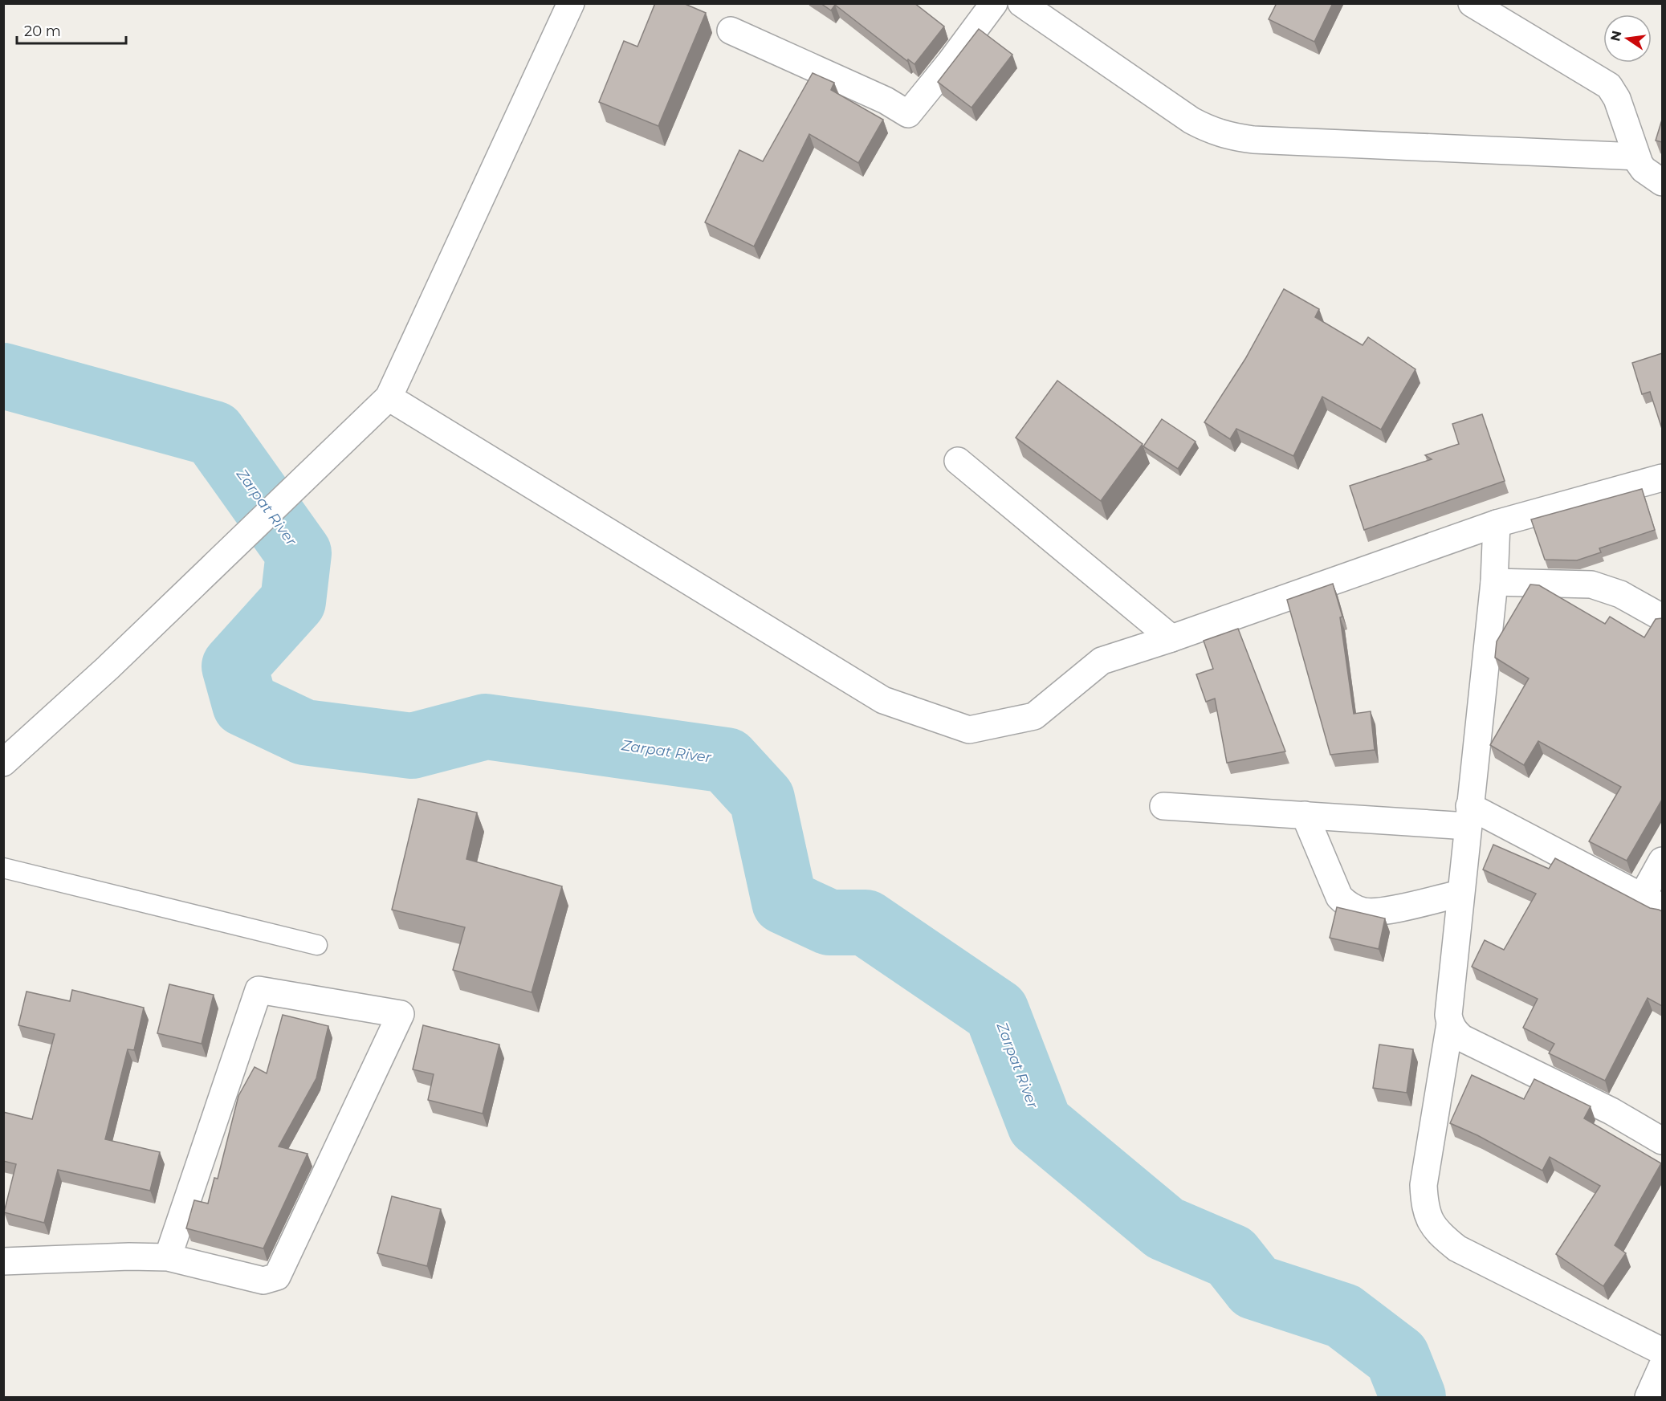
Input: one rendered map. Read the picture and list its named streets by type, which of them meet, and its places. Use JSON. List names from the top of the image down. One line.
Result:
{"water":["Zarpat River"],"scale_bar":"20 m","north":"left"}
